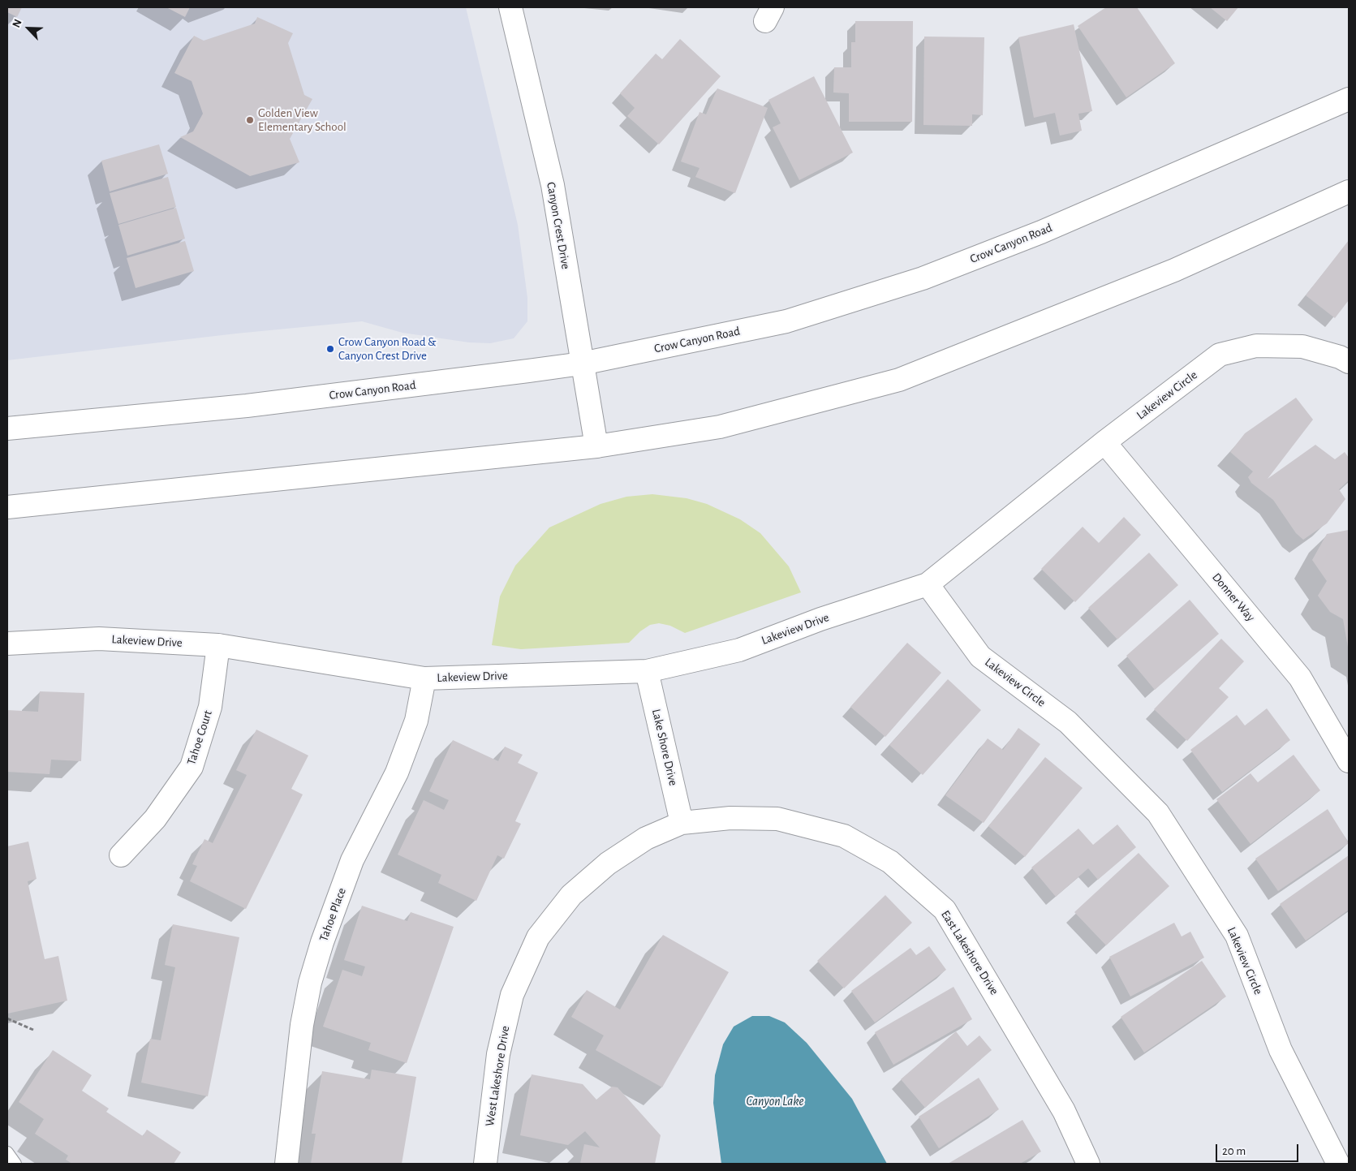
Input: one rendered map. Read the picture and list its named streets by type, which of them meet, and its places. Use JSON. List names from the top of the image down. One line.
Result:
{"streets":{"street":["Canyon Crest Drive","Crow Canyon Road","Lakeview Circle","Donner Way","Lakeview Drive","Tahoe Court","Lake Shore Drive","Tahoe Place","East Lakeshore Drive","West Lakeshore Drive"]},"crossings":[["Canyon Crest Drive","Crow Canyon Road"],["Lakeview Circle","Donner Way"],["Lakeview Circle","Lakeview Drive"],["Lakeview Drive","Tahoe Court"],["Lakeview Drive","Lake Shore Drive"],["Lakeview Drive","Tahoe Place"],["Lake Shore Drive","East Lakeshore Drive"],["Lake Shore Drive","West Lakeshore Drive"],["East Lakeshore Drive","West Lakeshore Drive"]],"water":["Canyon Lake"],"places":["Golden View Elementary School","Crow Canyon Road & Canyon Crest Drive"],"scale_bar":"20 m","north":"top left"}
